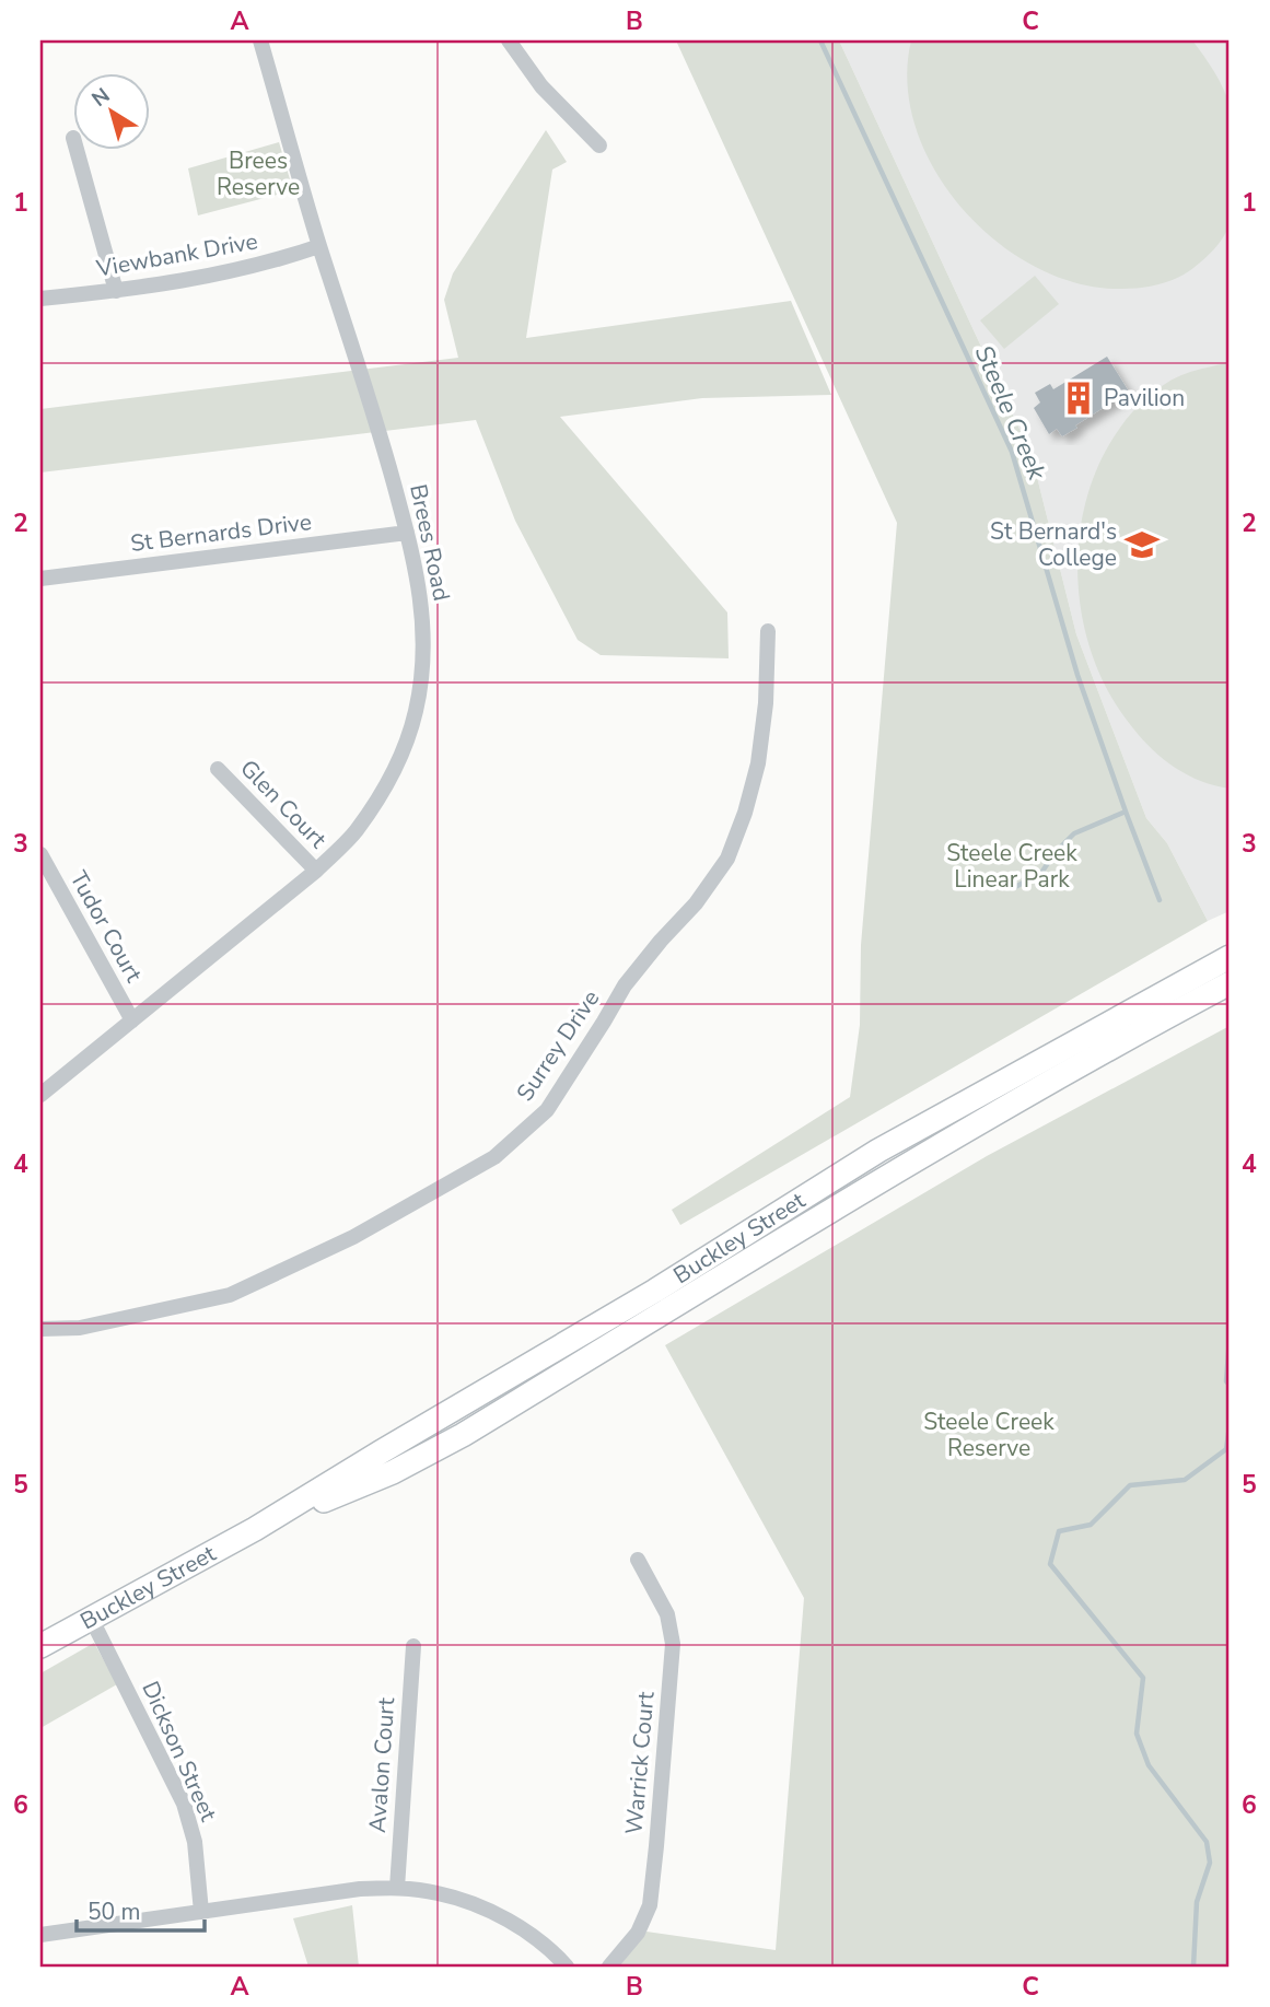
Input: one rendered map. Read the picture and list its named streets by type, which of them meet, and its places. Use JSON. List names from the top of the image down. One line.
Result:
{"streets":{"main road":["Buckley Street"],"street":["Viewbank Drive","St Bernards Drive","Brees Road","Glen Court","Tudor Court","Surrey Drive","Dickson Street","Warrick Court","Avalon Court"]},"crossings":[["Viewbank Drive","Brees Road"],["St Bernards Drive","Brees Road"],["Brees Road","Glen Court"],["Brees Road","Tudor Court"],["Buckley Street","Dickson Street"]],"water":["Steele Creek"],"parks":["Brees Reserve","Steele Creek Linear Park","Steele Creek Reserve"],"places":{"building":["Pavilion"],"school or university":["St Bernard's College"]},"scale_bar":"50 m","north":"top left","grid":{"columns":["A","B","C"],"rows":["1","2","3","4","5","6"]}}
